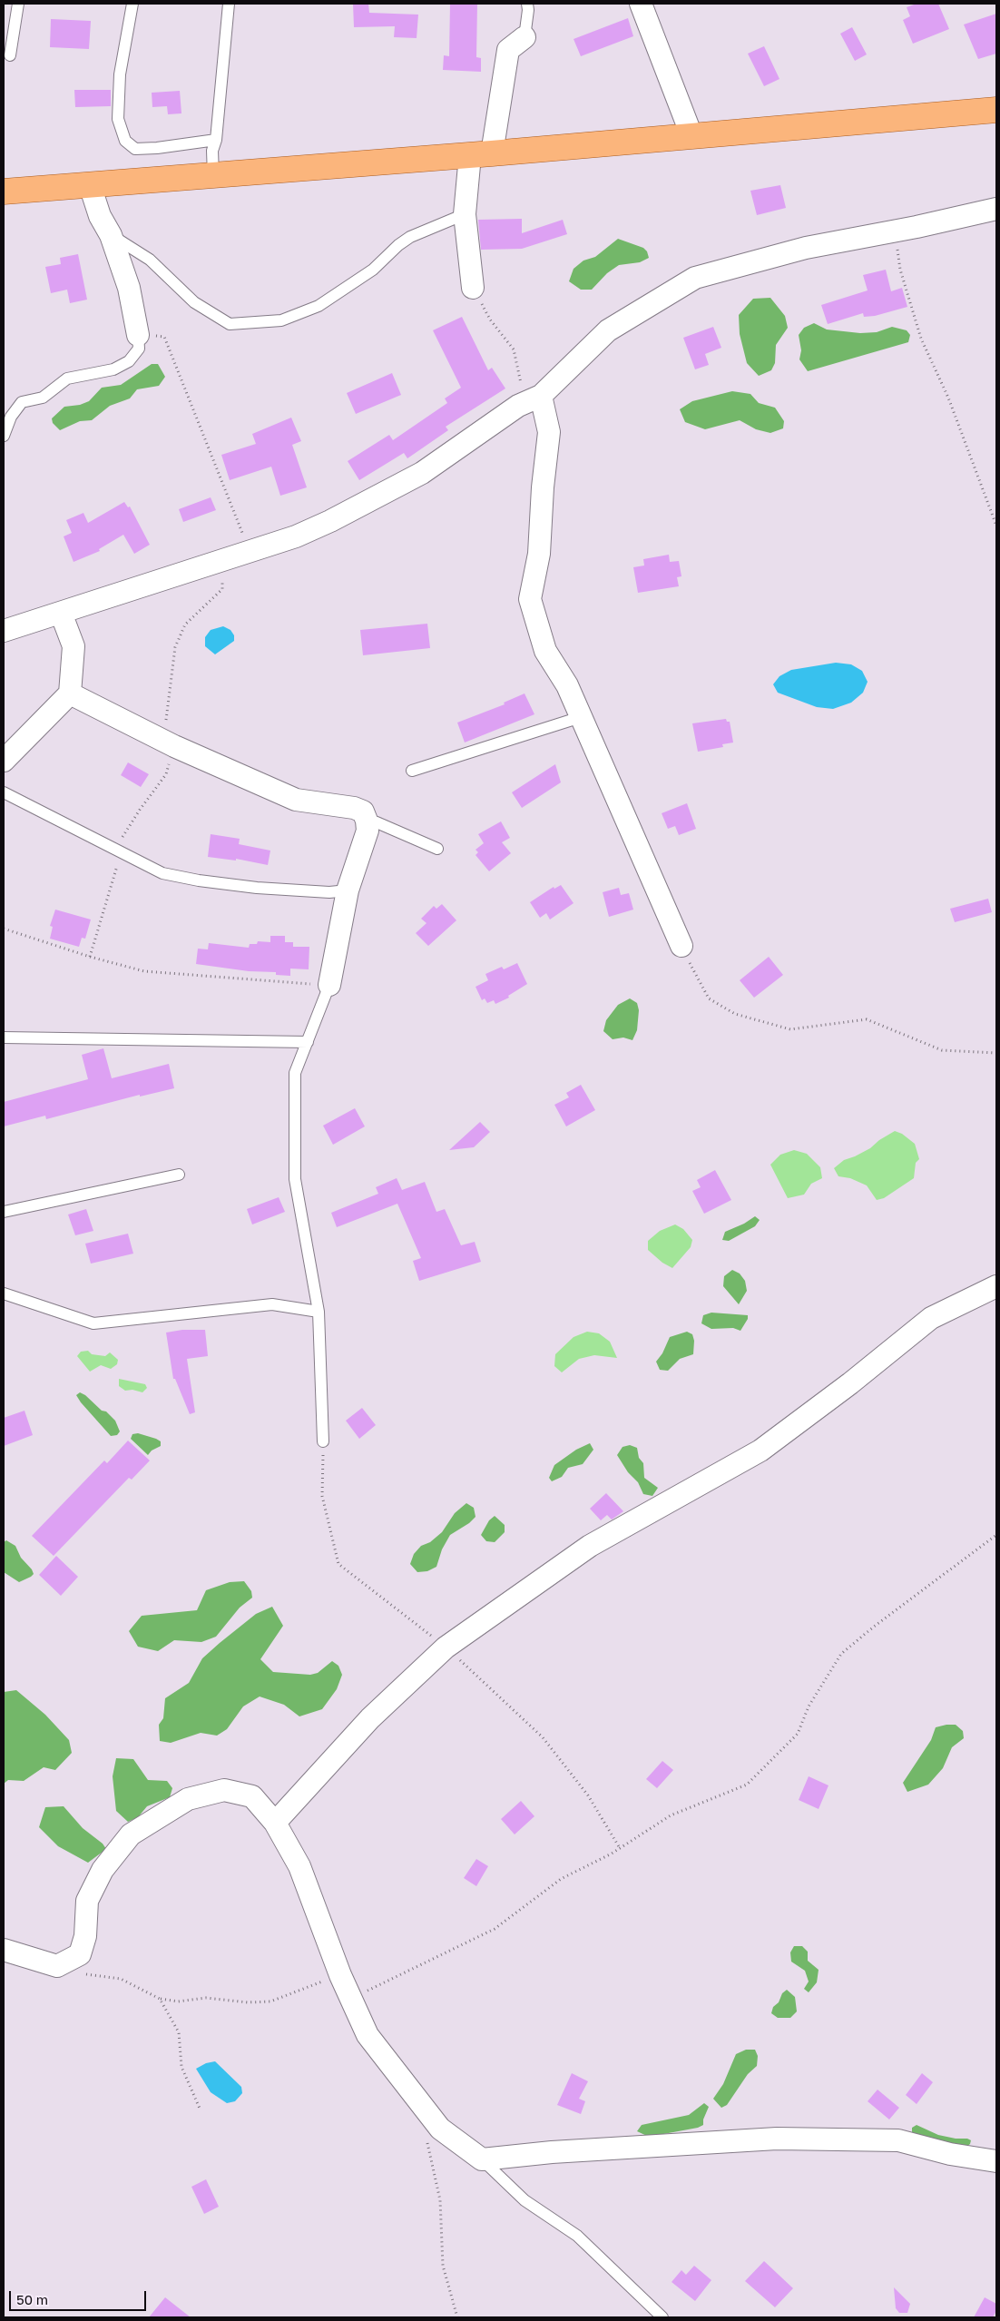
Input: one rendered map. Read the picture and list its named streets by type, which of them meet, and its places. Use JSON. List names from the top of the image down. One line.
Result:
{"scale_bar":"50 m"}
